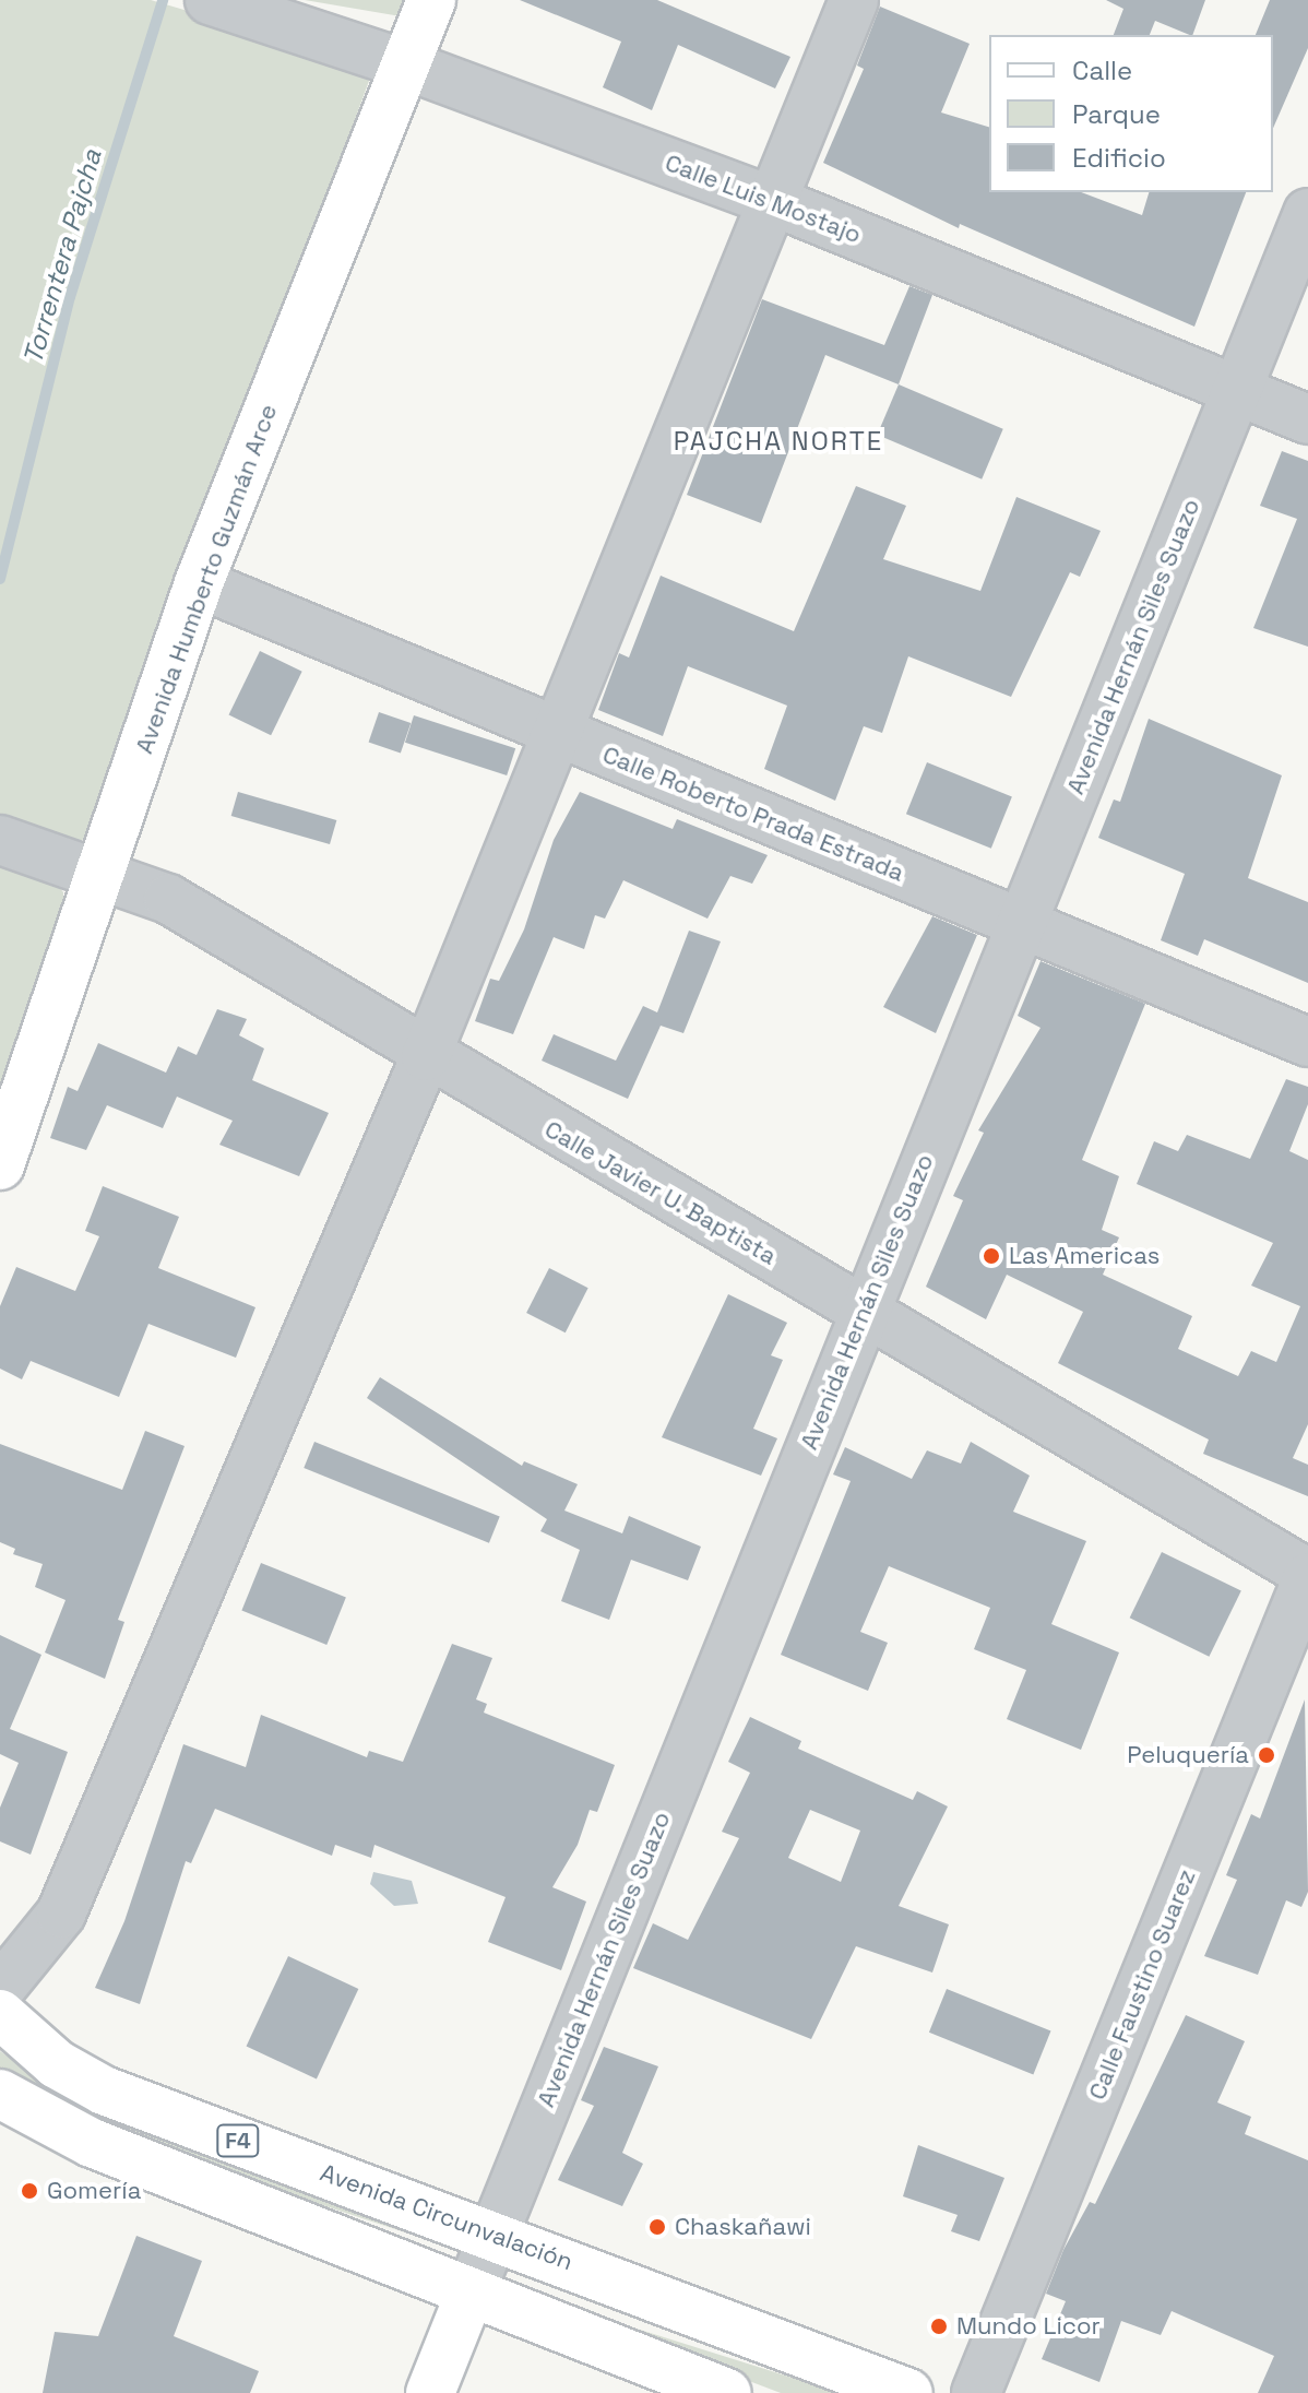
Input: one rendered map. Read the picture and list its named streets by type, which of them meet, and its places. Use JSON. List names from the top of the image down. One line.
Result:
{"streets":{"main road":["Avenida Humberto Guzmán Arce","Avenida Hernán Siles Suazo","F4","Avenida Circunvalación"],"street":["Calle Luis Mostajo","Calle Roberto Prada Estrada","Calle Javier U. Baptista","Calle Faustino Suarez"]},"crossings":[["Calle Luis Mostajo","Avenida Humberto Guzmán Arce"],["Calle Luis Mostajo","Avenida Hernán Siles Suazo"],["Avenida Humberto Guzmán Arce","Calle Roberto Prada Estrada"],["Avenida Humberto Guzmán Arce","Calle Javier U. Baptista"],["Avenida Hernán Siles Suazo","Calle Roberto Prada Estrada"],["Avenida Hernán Siles Suazo","Calle Javier U. Baptista"],["Avenida Hernán Siles Suazo","F4"],["Avenida Hernán Siles Suazo","Avenida Circunvalación"],["Calle Javier U. Baptista","Calle Faustino Suarez"]],"districts":["PAJCHA NORTE"],"water":["Torrentera Pajcha"],"places":["Las Americas","Peluquería","Gomería","Chaskañawi","Mundo Licor"],"legend":["Calle","Parque","Edificio"]}
